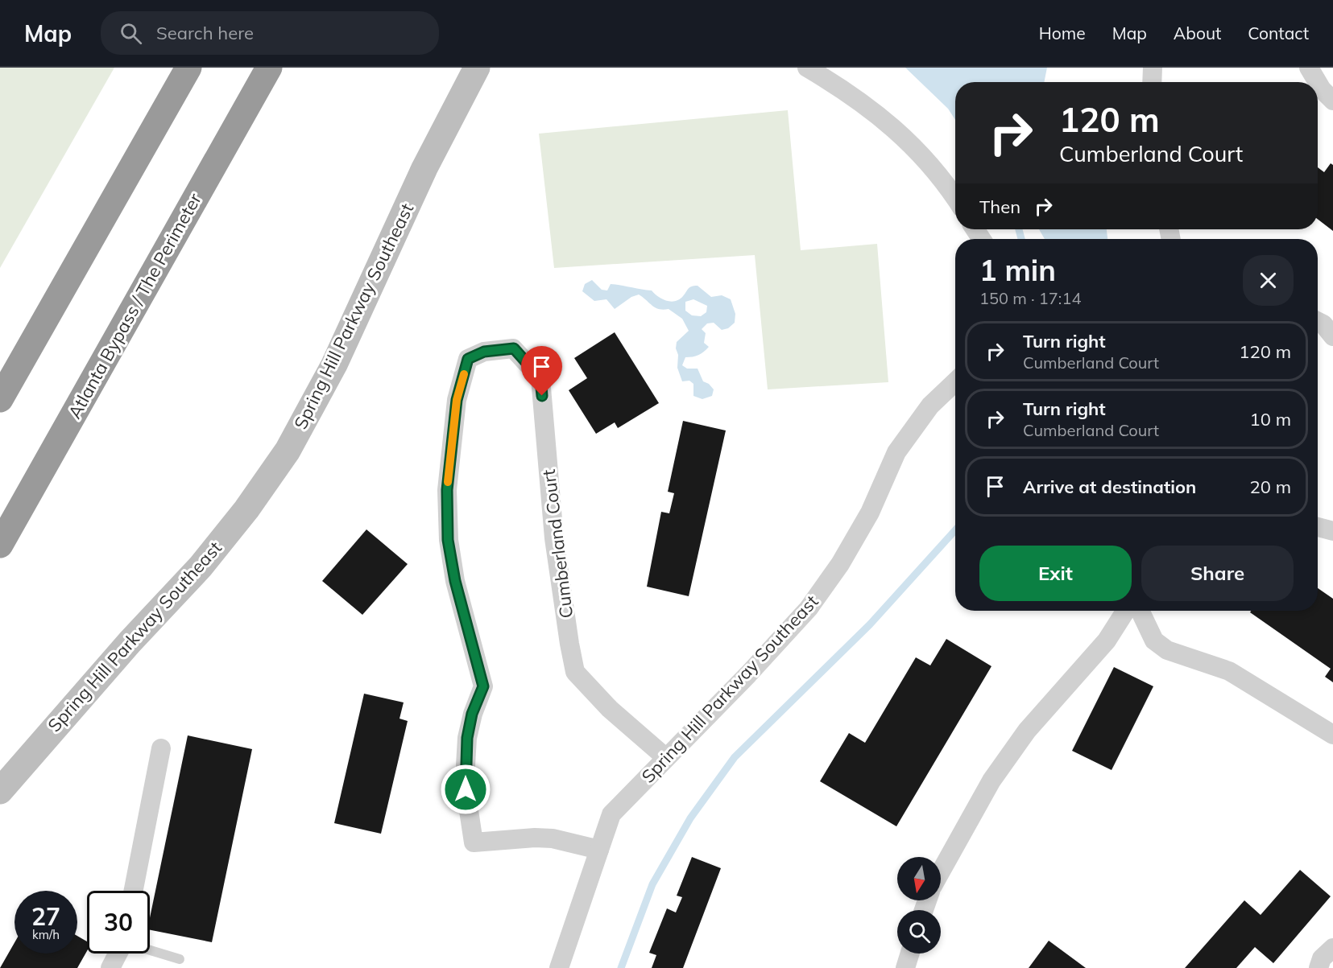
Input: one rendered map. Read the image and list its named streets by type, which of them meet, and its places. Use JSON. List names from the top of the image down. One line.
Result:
{"streets":{"highway":["Atlanta Bypass / The Perimeter"],"street":["Spring Hill Parkway Southeast","Cumberland Court"]},"crossings":[["Spring Hill Parkway Southeast","Cumberland Court"]],"north":"bottom","page":{"header":"Map","search":"Search here","nav":["Home","Map","About","Contact"],"turn":["120 m","Cumberland Court"],"then":"Then","heading":["1 min","150 m · 17:14"],"list":[{"name":"Turn right","note":"Cumberland Court","value":"120 m"},{"name":"Turn right","note":"Cumberland Court","value":"10 m"},{"name":"Arrive at destination","value":"20 m"}],"buttons":["Exit","Share"],"speed":"27 km/h","limit":"30"}}
